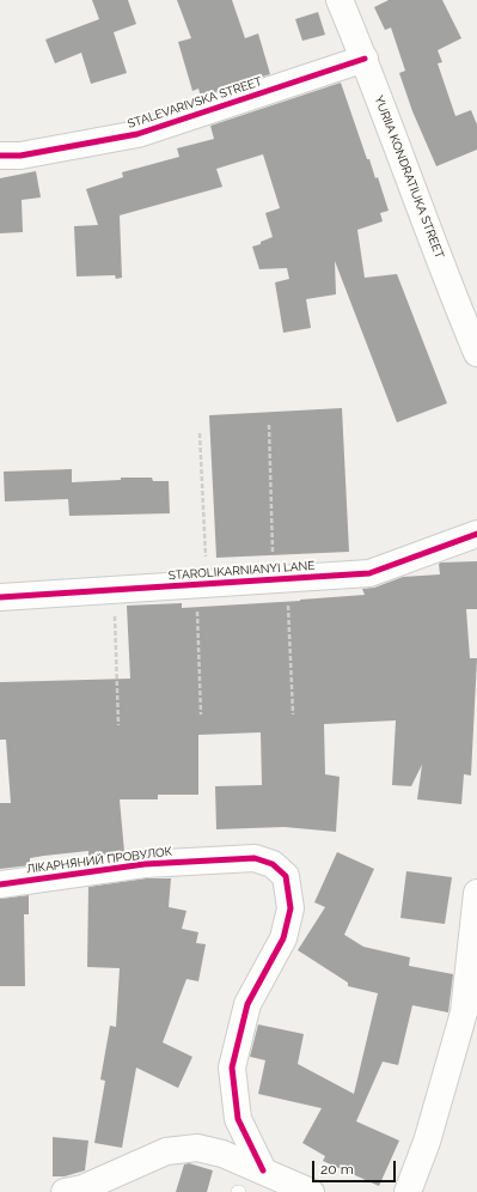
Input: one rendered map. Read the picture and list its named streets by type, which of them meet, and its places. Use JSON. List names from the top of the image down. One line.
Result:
{"streets":{"street":["STALEVARIVSKA STREET","YURIIA KONDRATIUKA STREET","STAROLIKARNIANYI LANE","ЛІКАРНЯНИЙ ПРОВУЛОК"]},"crossings":[["STALEVARIVSKA STREET","YURIIA KONDRATIUKA STREET"]],"scale_bar":"20 m"}
